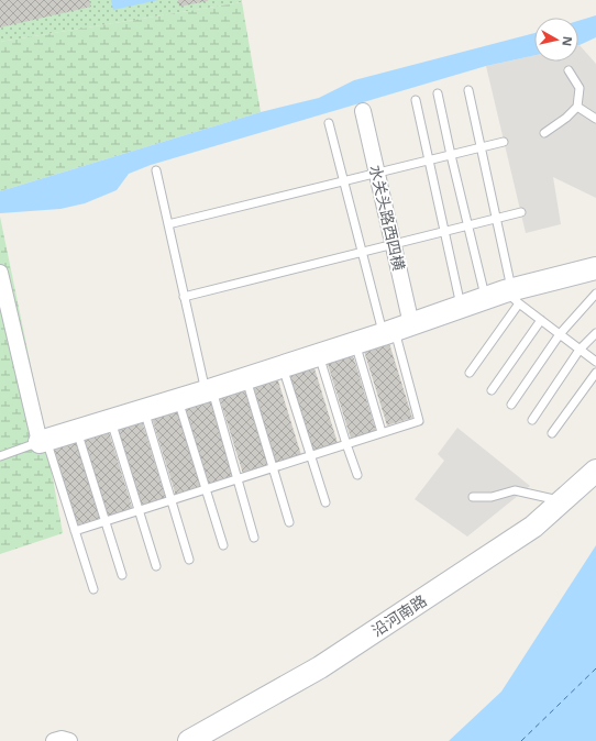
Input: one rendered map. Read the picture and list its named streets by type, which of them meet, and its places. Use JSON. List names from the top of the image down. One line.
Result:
{"streets":{"street":["水关头路西四横","沿河南路"]},"north":"right"}
